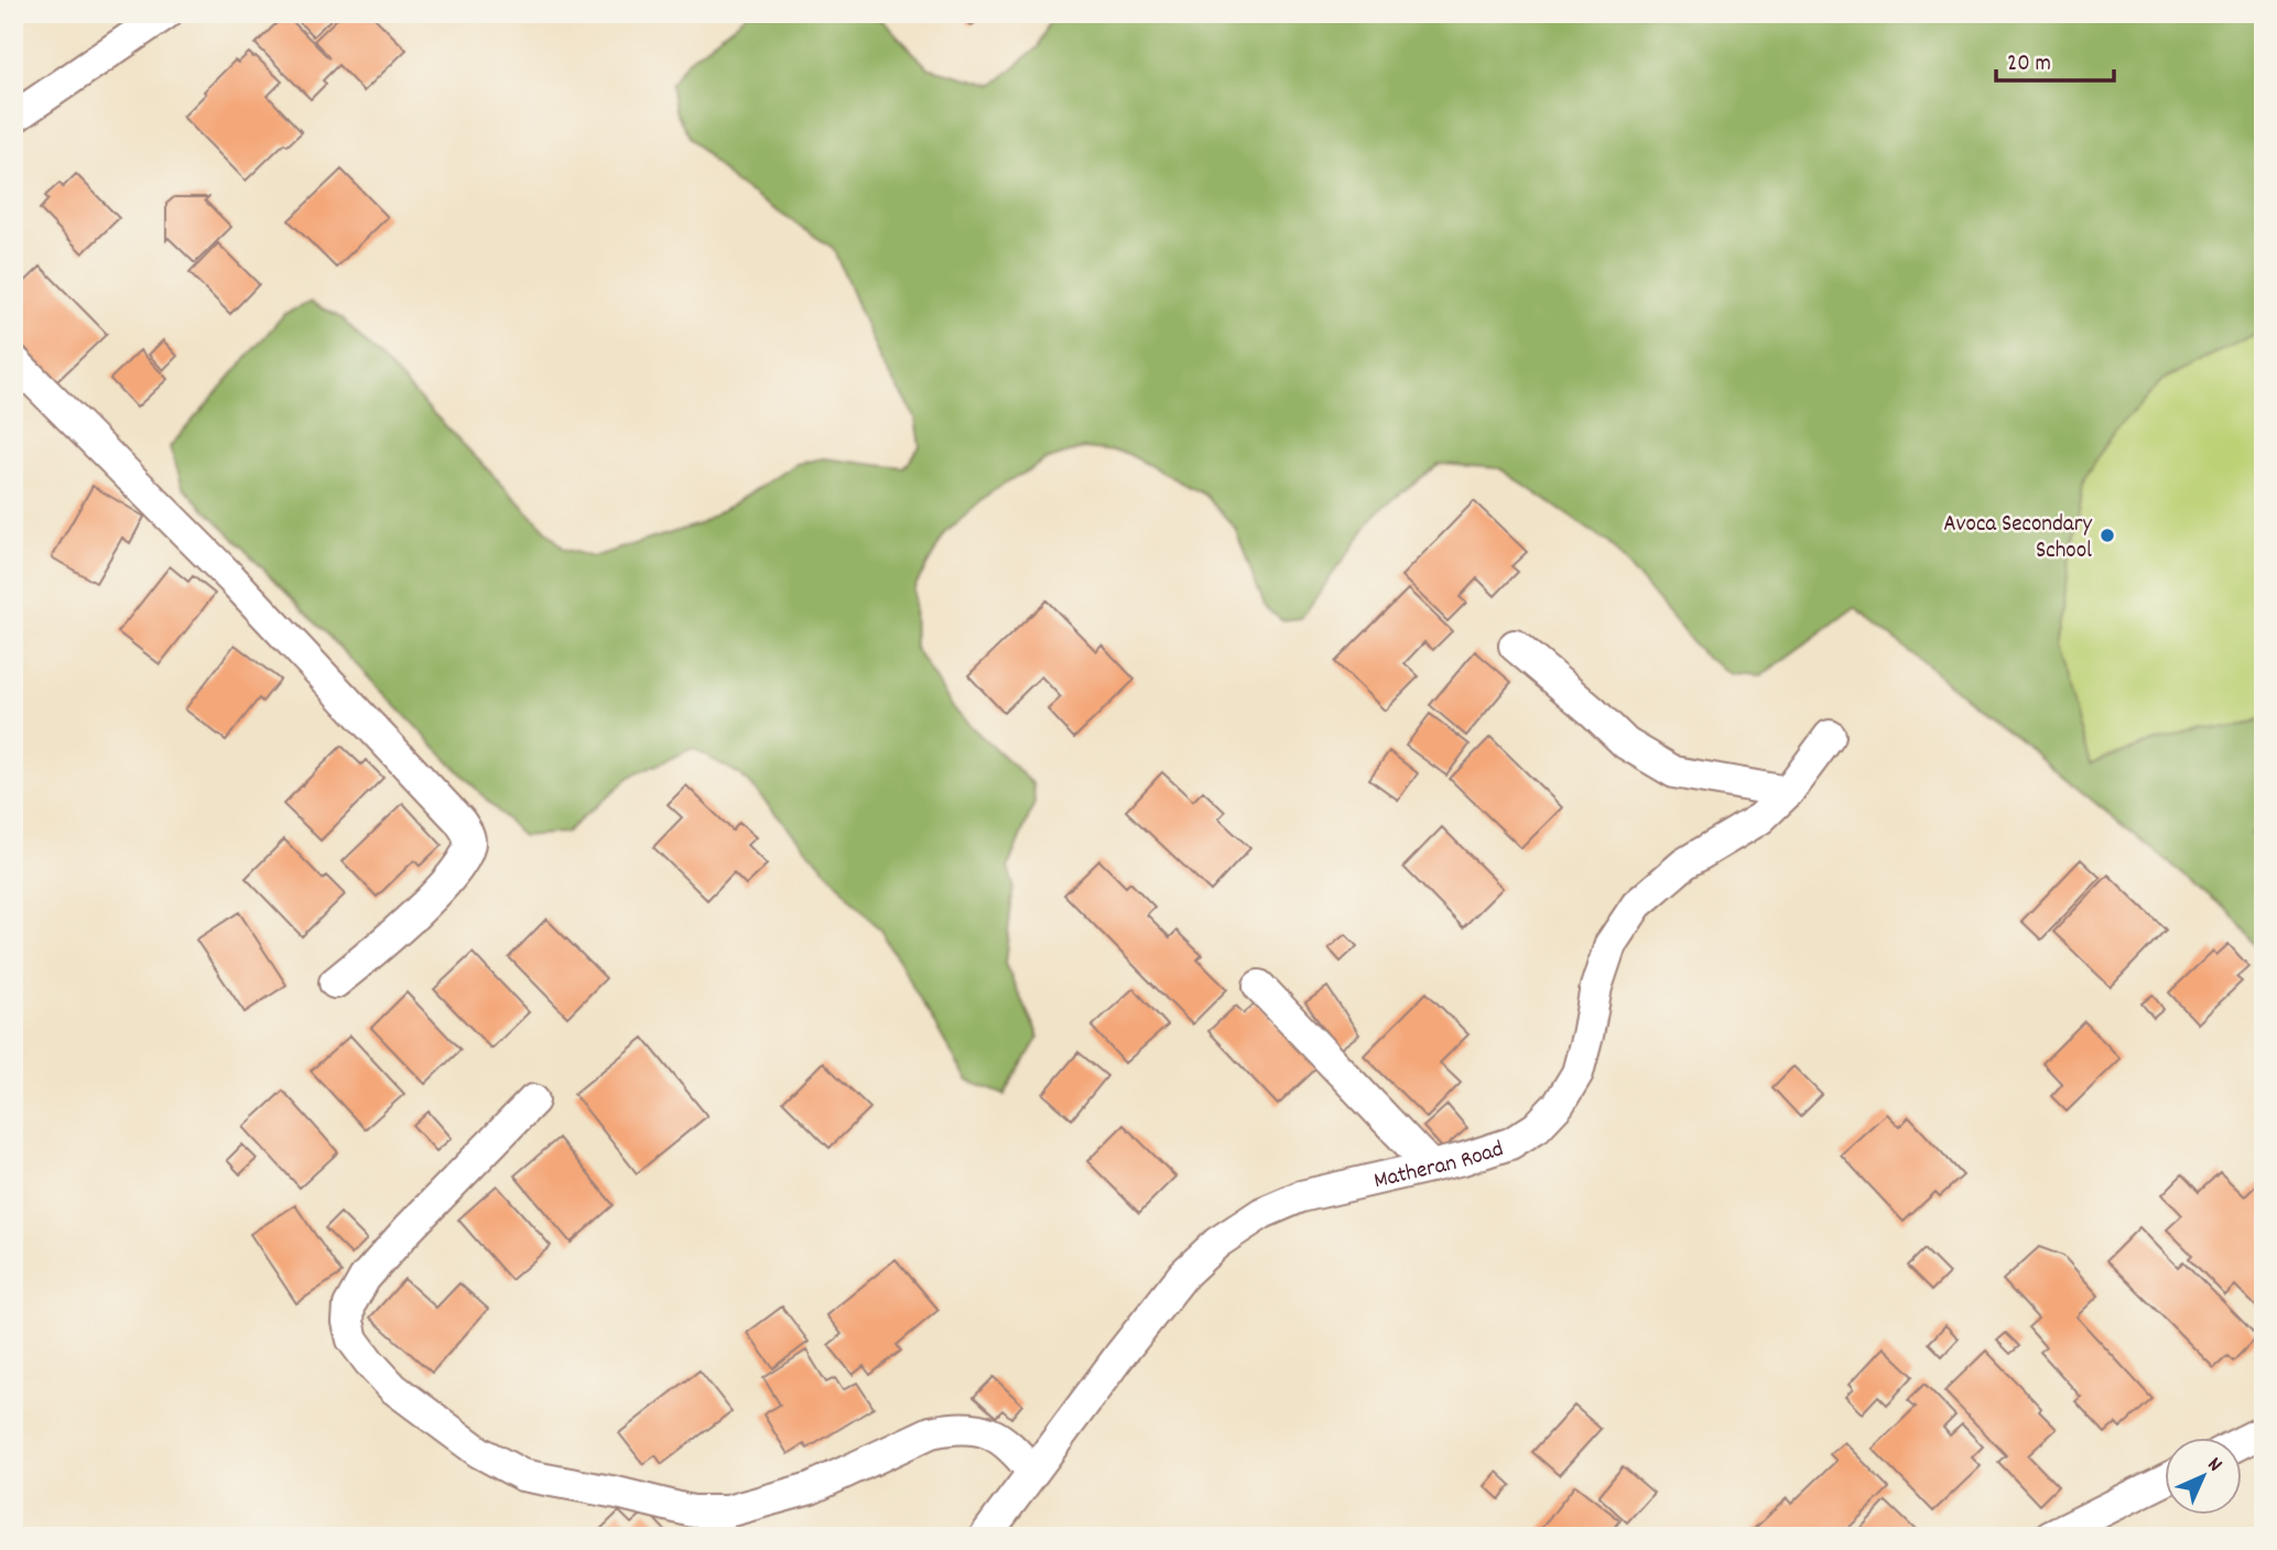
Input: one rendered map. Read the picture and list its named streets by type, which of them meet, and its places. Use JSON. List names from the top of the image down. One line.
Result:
{"streets":{"street":["Matheran Road"]},"places":["Avoca Secondary School"],"scale_bar":"20 m","north":"top right"}
